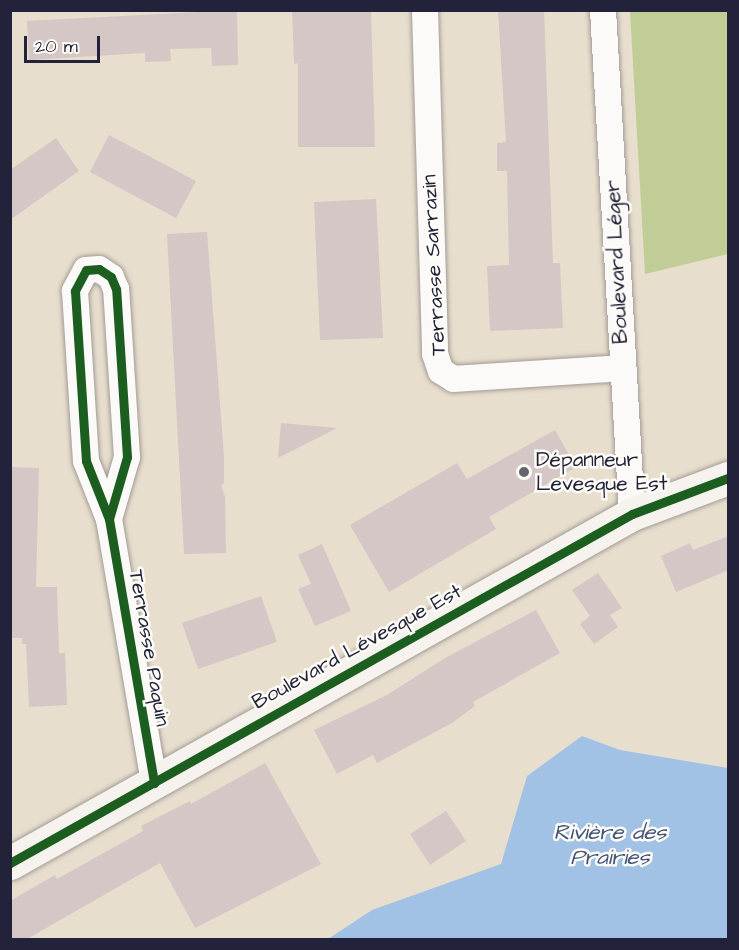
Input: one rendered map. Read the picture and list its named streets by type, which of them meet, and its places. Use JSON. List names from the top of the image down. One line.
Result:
{"streets":{"street":["Boulevard Léger","Terrasse Sarrazin","Boulevard Lévesque Est","Terrasse Paquin"]},"crossings":[["Boulevard Léger","Terrasse Sarrazin"],["Boulevard Léger","Boulevard Lévesque Est"],["Boulevard Lévesque Est","Terrasse Paquin"]],"water":["Rivière des Prairies"],"places":["Dépanneur Levesque Est"],"scale_bar":"20 m"}
